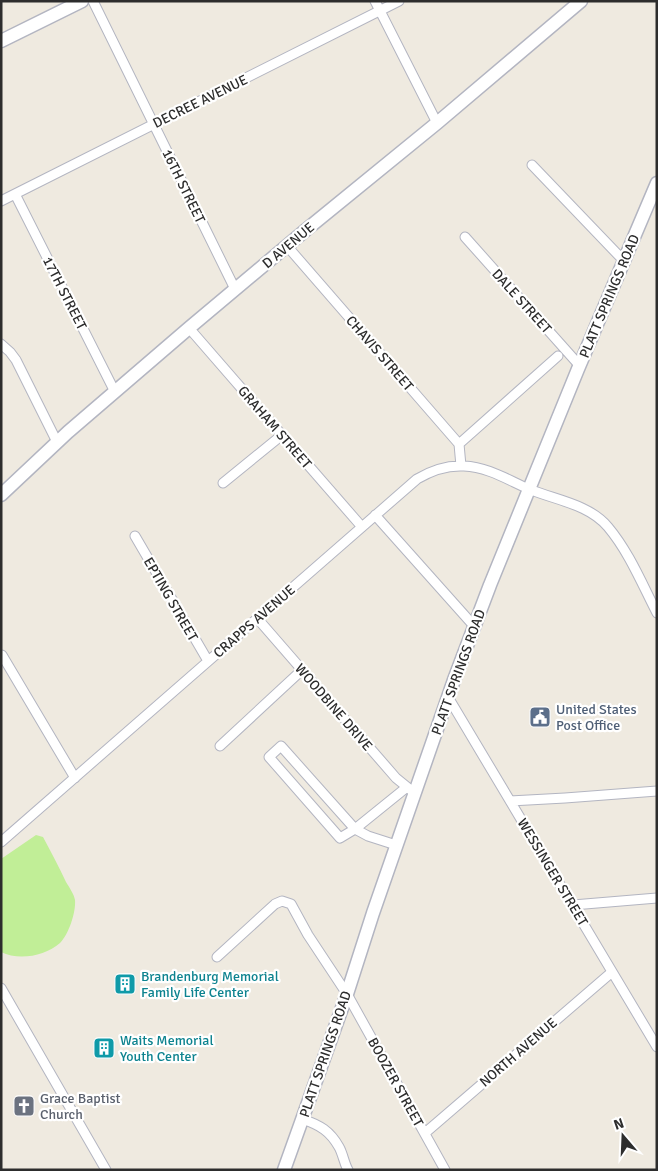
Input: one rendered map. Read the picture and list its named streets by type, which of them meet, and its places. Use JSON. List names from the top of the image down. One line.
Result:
{"streets":{"main road":["D AVENUE","PLATT SPRINGS ROAD"],"street":["DECREE AVENUE","16TH STREET","17TH STREET","DALE STREET","CHAVIS STREET","GRAHAM STREET","EPTING STREET","CRAPPS AVENUE","WOODBINE DRIVE","WESSINGER STREET","NORTH AVENUE","BOOZER STREET"]},"crossings":[["DECREE AVENUE","16TH STREET"],["DECREE AVENUE","17TH STREET"],["16TH STREET","D AVENUE"],["D AVENUE","17TH STREET"],["D AVENUE","CHAVIS STREET"],["D AVENUE","GRAHAM STREET"],["PLATT SPRINGS ROAD","DALE STREET"],["PLATT SPRINGS ROAD","CRAPPS AVENUE"],["PLATT SPRINGS ROAD","WOODBINE DRIVE"],["PLATT SPRINGS ROAD","WESSINGER STREET"],["PLATT SPRINGS ROAD","BOOZER STREET"],["GRAHAM STREET","CRAPPS AVENUE"],["EPTING STREET","CRAPPS AVENUE"],["CRAPPS AVENUE","WOODBINE DRIVE"],["WESSINGER STREET","NORTH AVENUE"],["NORTH AVENUE","BOOZER STREET"]],"places":{"public building":["United States Post Office"],"building":["Brandenburg Memorial Family Life Center","Waits Memorial Youth Center"],"church":["Grace Baptist Church"]},"north":"top"}
